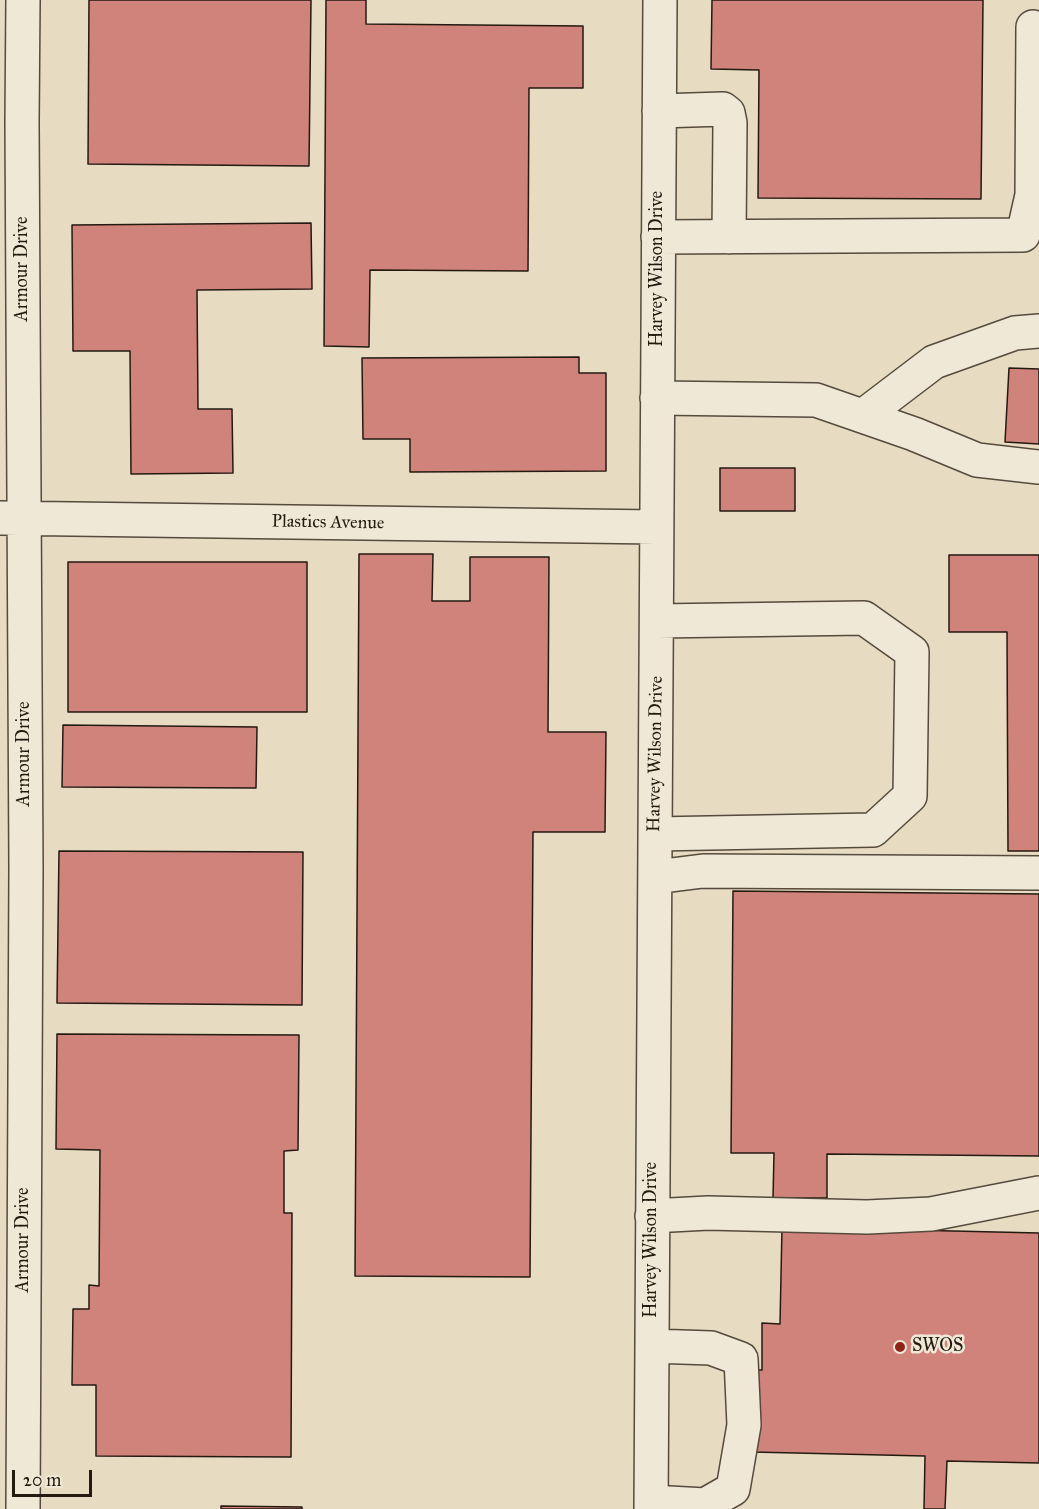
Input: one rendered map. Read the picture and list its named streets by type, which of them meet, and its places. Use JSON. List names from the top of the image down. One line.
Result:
{"streets":{"street":["Armour Drive","Harvey Wilson Drive","Plastics Avenue"]},"crossings":[["Armour Drive","Plastics Avenue"],["Harvey Wilson Drive","Plastics Avenue"]],"places":["SWOS"],"scale_bar":"20 m"}
